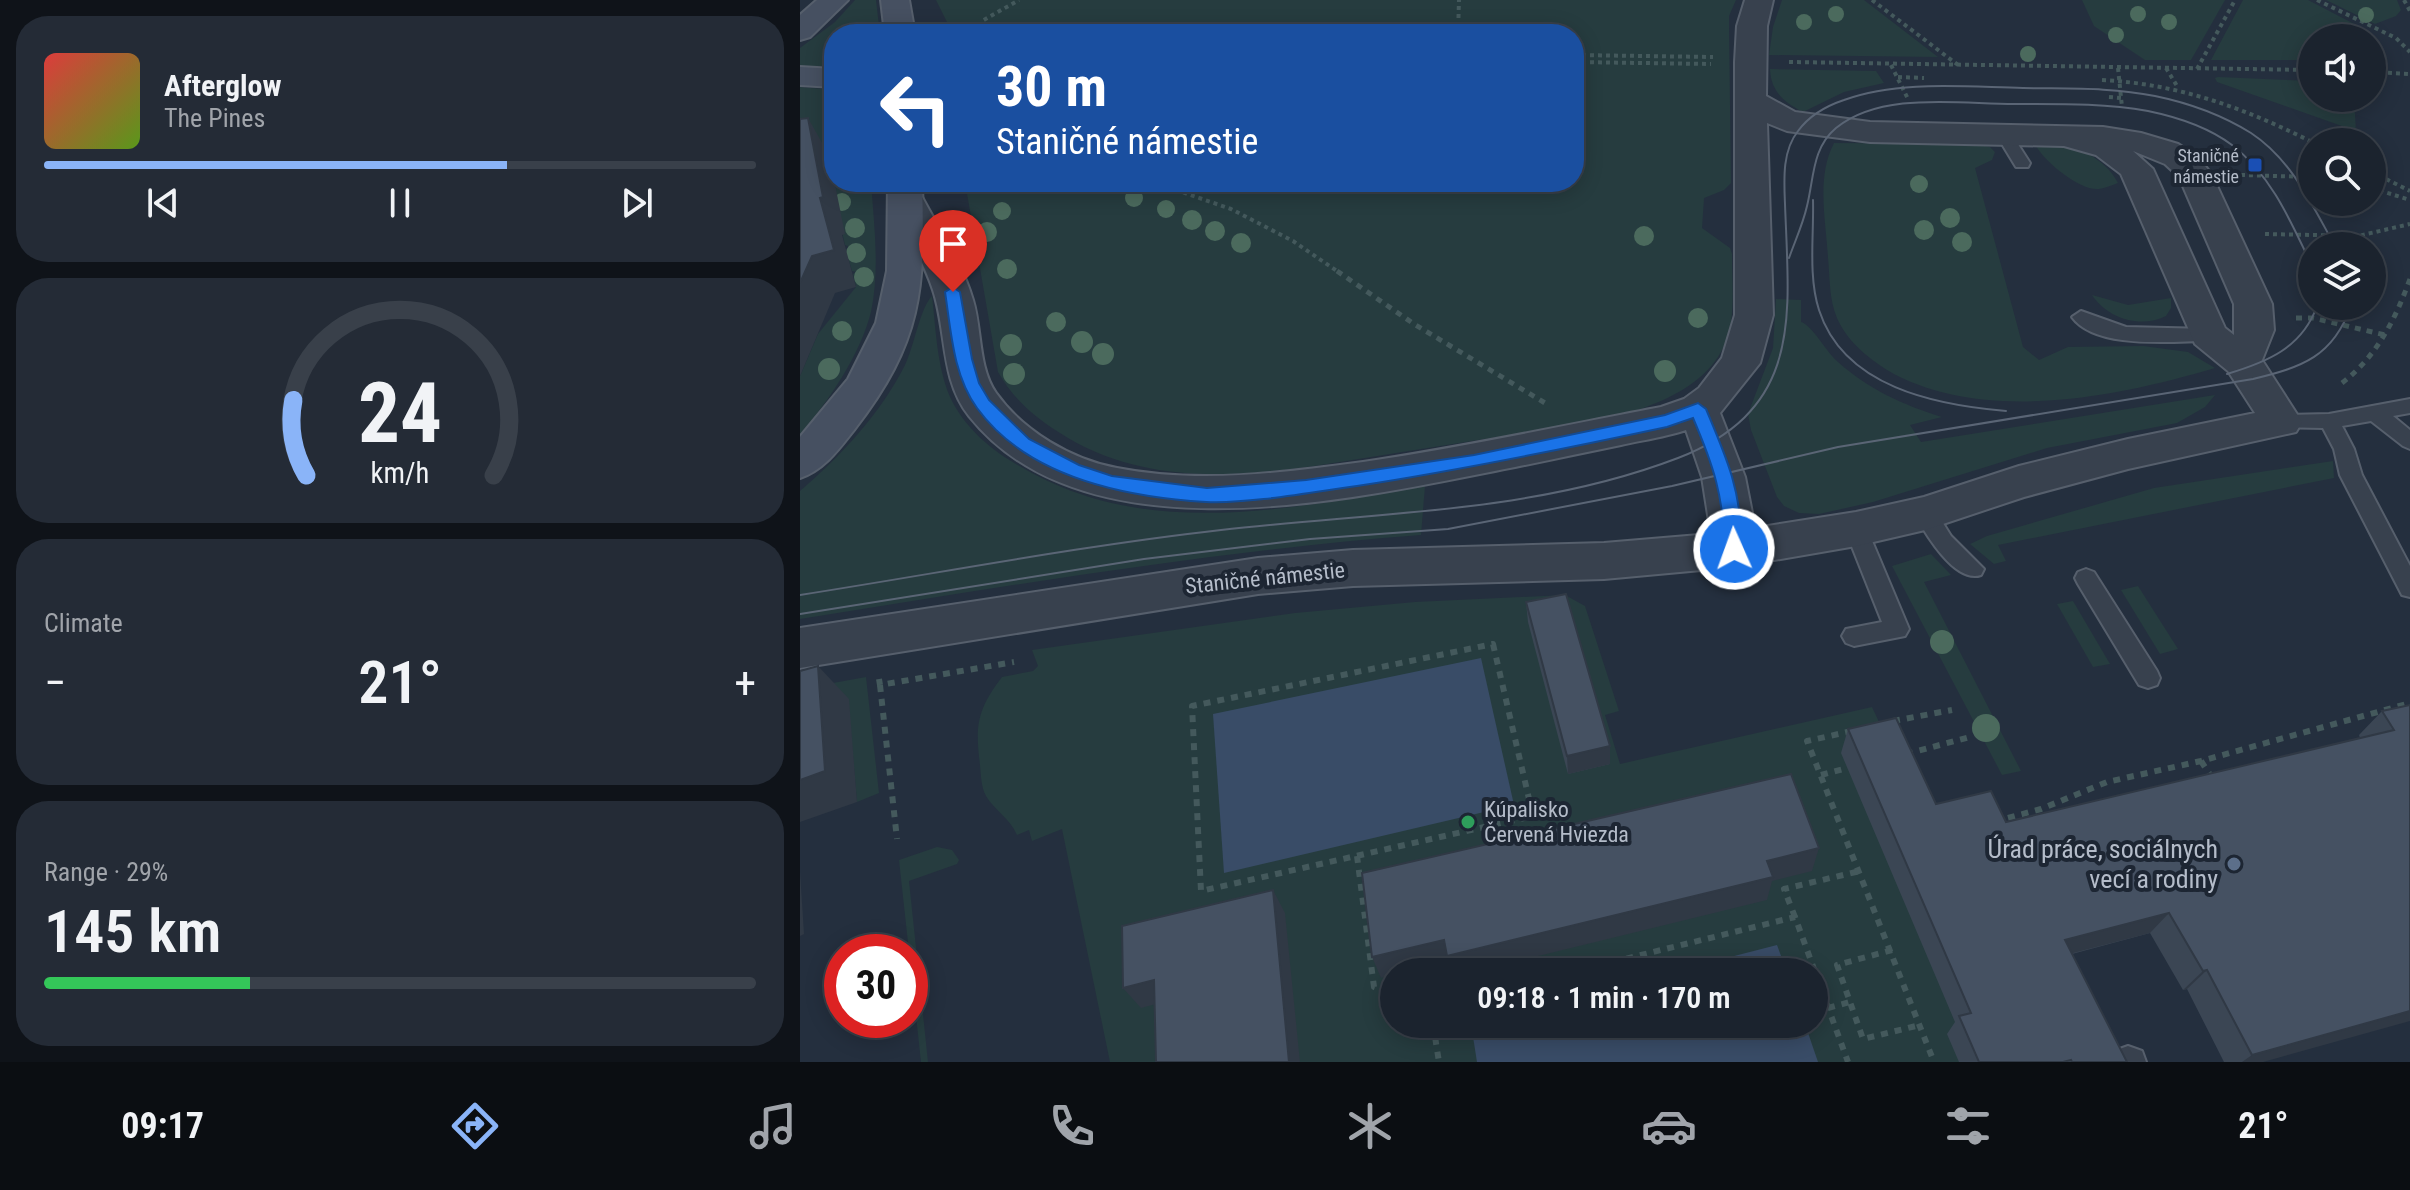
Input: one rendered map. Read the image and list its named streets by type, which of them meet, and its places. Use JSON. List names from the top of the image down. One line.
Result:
{"streets":{"street":["Staničné námestie"]},"places":{"transit":["Staničné námestie"],"other":["Kúpalisko Červená Hviezda","Úrad práce, sociálnych vecí a rodiny"]},"page":{"turn":["30 m","Staničné námestie"],"song":["Afterglow","The Pines"],"tile":["Climate",["Range · 29%","145 km"]],"heat":["−","21°","+"],"limit":"30","trip":"09:18 · 1 min · 170 m","tabs":["09:17","21°"],"gauge":["24","km/h"]}}
